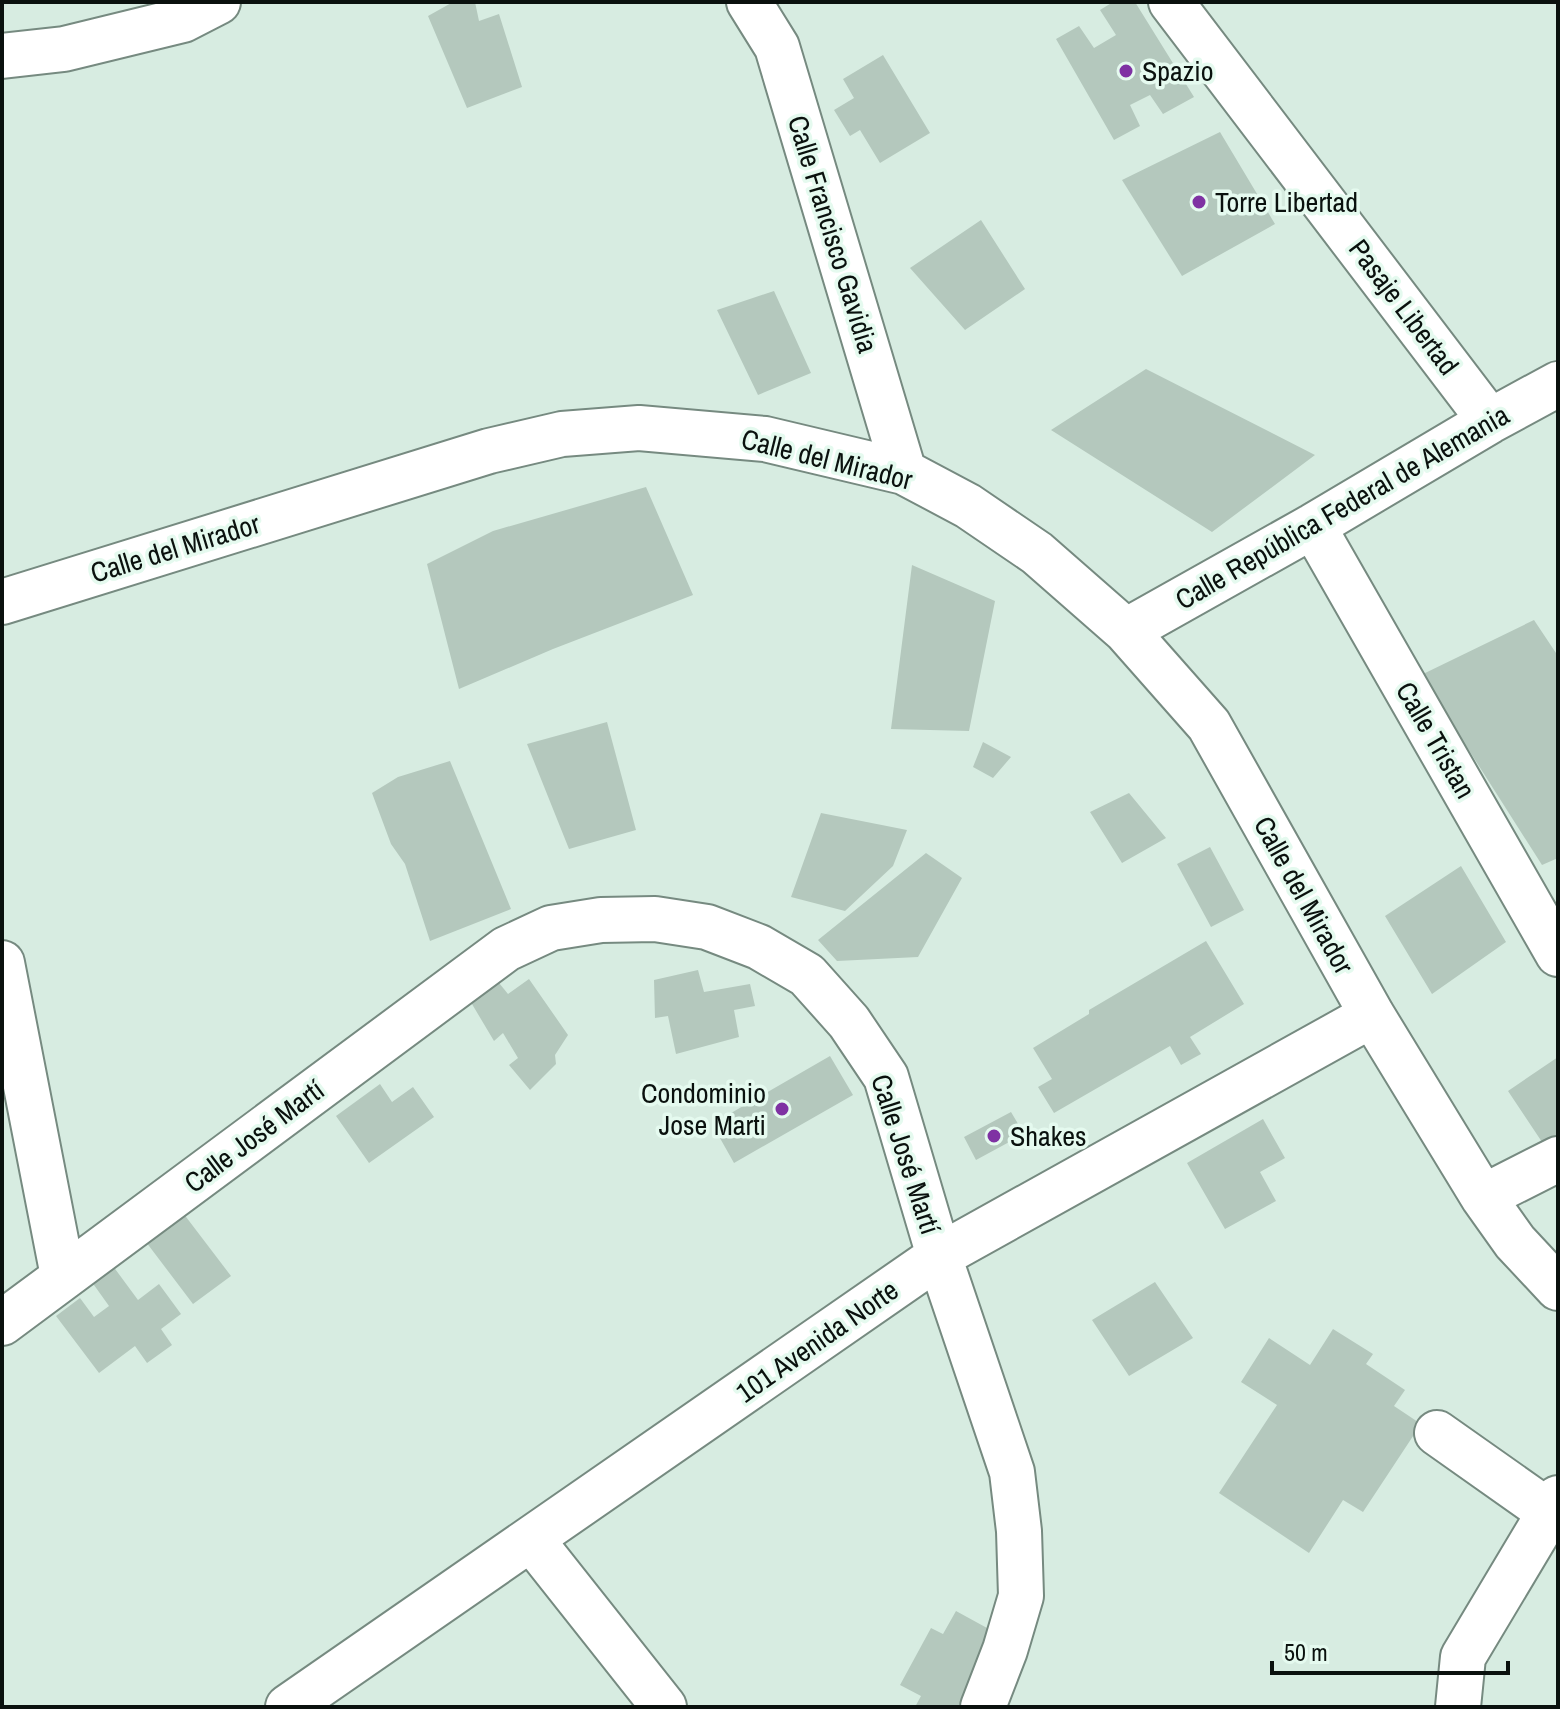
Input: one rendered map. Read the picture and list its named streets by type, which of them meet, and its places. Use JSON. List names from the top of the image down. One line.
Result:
{"streets":{"street":["Calle Francisco Gavidia","Pasaje Libertad","Calle del Mirador","Calle República Federal de Alemania","Calle Tristan","Calle José Martí","101 Avenida Norte"]},"crossings":[["Calle Francisco Gavidia","Calle del Mirador"],["Pasaje Libertad","Calle República Federal de Alemania"],["Calle del Mirador","Calle República Federal de Alemania"],["Calle del Mirador","101 Avenida Norte"],["Calle República Federal de Alemania","Calle Tristan"],["Calle José Martí","101 Avenida Norte"]],"places":["Spazio","Torre Libertad","Condominio Jose Marti","Shakes"],"scale_bar":"50 m"}
